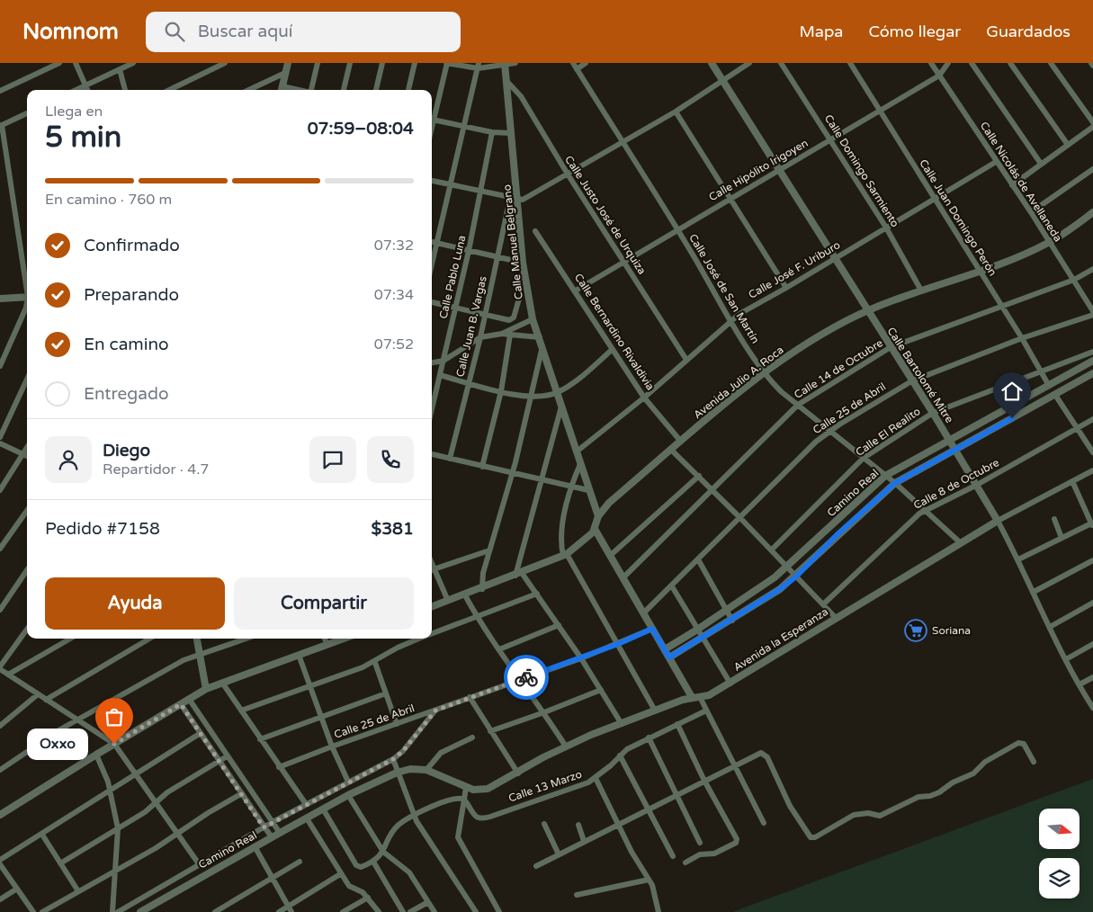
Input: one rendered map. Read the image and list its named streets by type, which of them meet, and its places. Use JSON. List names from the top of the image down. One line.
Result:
{"streets":{"street":["Calle Hipólito Irigoyen","Calle Domingo Sarmiento","Calle Nicolás de Avellaneda","Calle Justo José de Urquiza","Calle Juan Domingo Perón","Calle Manuel Belgrano","Calle José F. Uriburo","Calle Pablo Luna","Calle José de San Martín","Calle Juan B. Vargas","Calle Bernardino Rivaldivia","Calle 14 de Octubre","Calle Bartolomé Mitre","Avenida Julio A. Roca","Calle 25 de Abril","Calle El Realito","Calle 8 de Octubre","Camino Real","Avenida la Esperanza","Calle 13 Marzo"]},"crossings":[["Calle Hipólito Irigoyen","Calle Domingo Sarmiento"],["Calle Hipólito Irigoyen","Calle Nicolás de Avellaneda"],["Calle Hipólito Irigoyen","Calle Justo José de Urquiza"],["Calle Hipólito Irigoyen","Calle Juan Domingo Perón"],["Calle Hipólito Irigoyen","Calle José de San Martín"],["Calle Hipólito Irigoyen","Calle Bernardino Rivaldivia"],["Calle Hipólito Irigoyen","Calle Bartolomé Mitre"],["Calle Domingo Sarmiento","Calle José F. Uriburo"],["Calle Domingo Sarmiento","Avenida Julio A. Roca"],["Calle Nicolás de Avellaneda","Calle José F. Uriburo"],["Calle Nicolás de Avellaneda","Calle 14 de Octubre"],["Calle Nicolás de Avellaneda","Avenida Julio A. Roca"],["Calle Nicolás de Avellaneda","Calle 25 de Abril"],["Calle Justo José de Urquiza","Calle Manuel Belgrano"],["Calle Justo José de Urquiza","Calle José F. Uriburo"],["Calle Juan Domingo Perón","Calle José F. Uriburo"],["Calle Juan Domingo Perón","Calle 14 de Octubre"],["Calle Juan Domingo Perón","Avenida Julio A. Roca"],["Calle Juan Domingo Perón","Calle 25 de Abril"],["Calle Juan Domingo Perón","Calle El Realito"],["Calle Juan Domingo Perón","Camino Real"],["Calle Manuel Belgrano","Calle José F. Uriburo"],["Calle Manuel Belgrano","Avenida Julio A. Roca"],["Calle José F. Uriburo","Calle José de San Martín"],["Calle José F. Uriburo","Calle Bernardino Rivaldivia"],["Calle José F. Uriburo","Calle Bartolomé Mitre"],["Calle José de San Martín","Calle 14 de Octubre"],["Calle José de San Martín","Avenida Julio A. Roca"],["Calle José de San Martín","Calle 25 de Abril"],["Calle José de San Martín","Calle El Realito"],["Calle José de San Martín","Calle 8 de Octubre"],["Calle José de San Martín","Camino Real"],["Calle José de San Martín","Avenida la Esperanza"],["Calle Bernardino Rivaldivia","Avenida Julio A. Roca"],["Calle 14 de Octubre","Calle Bartolomé Mitre"],["Calle Bartolomé Mitre","Avenida Julio A. Roca"],["Calle Bartolomé Mitre","Calle 25 de Abril"],["Calle Bartolomé Mitre","Calle El Realito"],["Calle Bartolomé Mitre","Calle 8 de Octubre"],["Calle Bartolomé Mitre","Camino Real"],["Calle Bartolomé Mitre","Avenida la Esperanza"],["Calle 25 de Abril","Camino Real"]],"places":{"supermarket":["Soriana"],"other":["Oxxo"]},"north":"right","page":{"header":"Nomnom","search":"Buscar aquí","nav":["Mapa","Cómo llegar","Guardados"],"heading":["5 min","Llega en","07:59–08:04"],"panel":["Diego","Repartidor · 4.7","Pedido #7158","$381"],"bar":"En camino · 760 m","list":[["Confirmado","07:32"],["Preparando","07:34"],["En camino","07:52"],"Entregado"],"buttons":["Ayuda","Compartir"],"bubble":"Oxxo"}}
